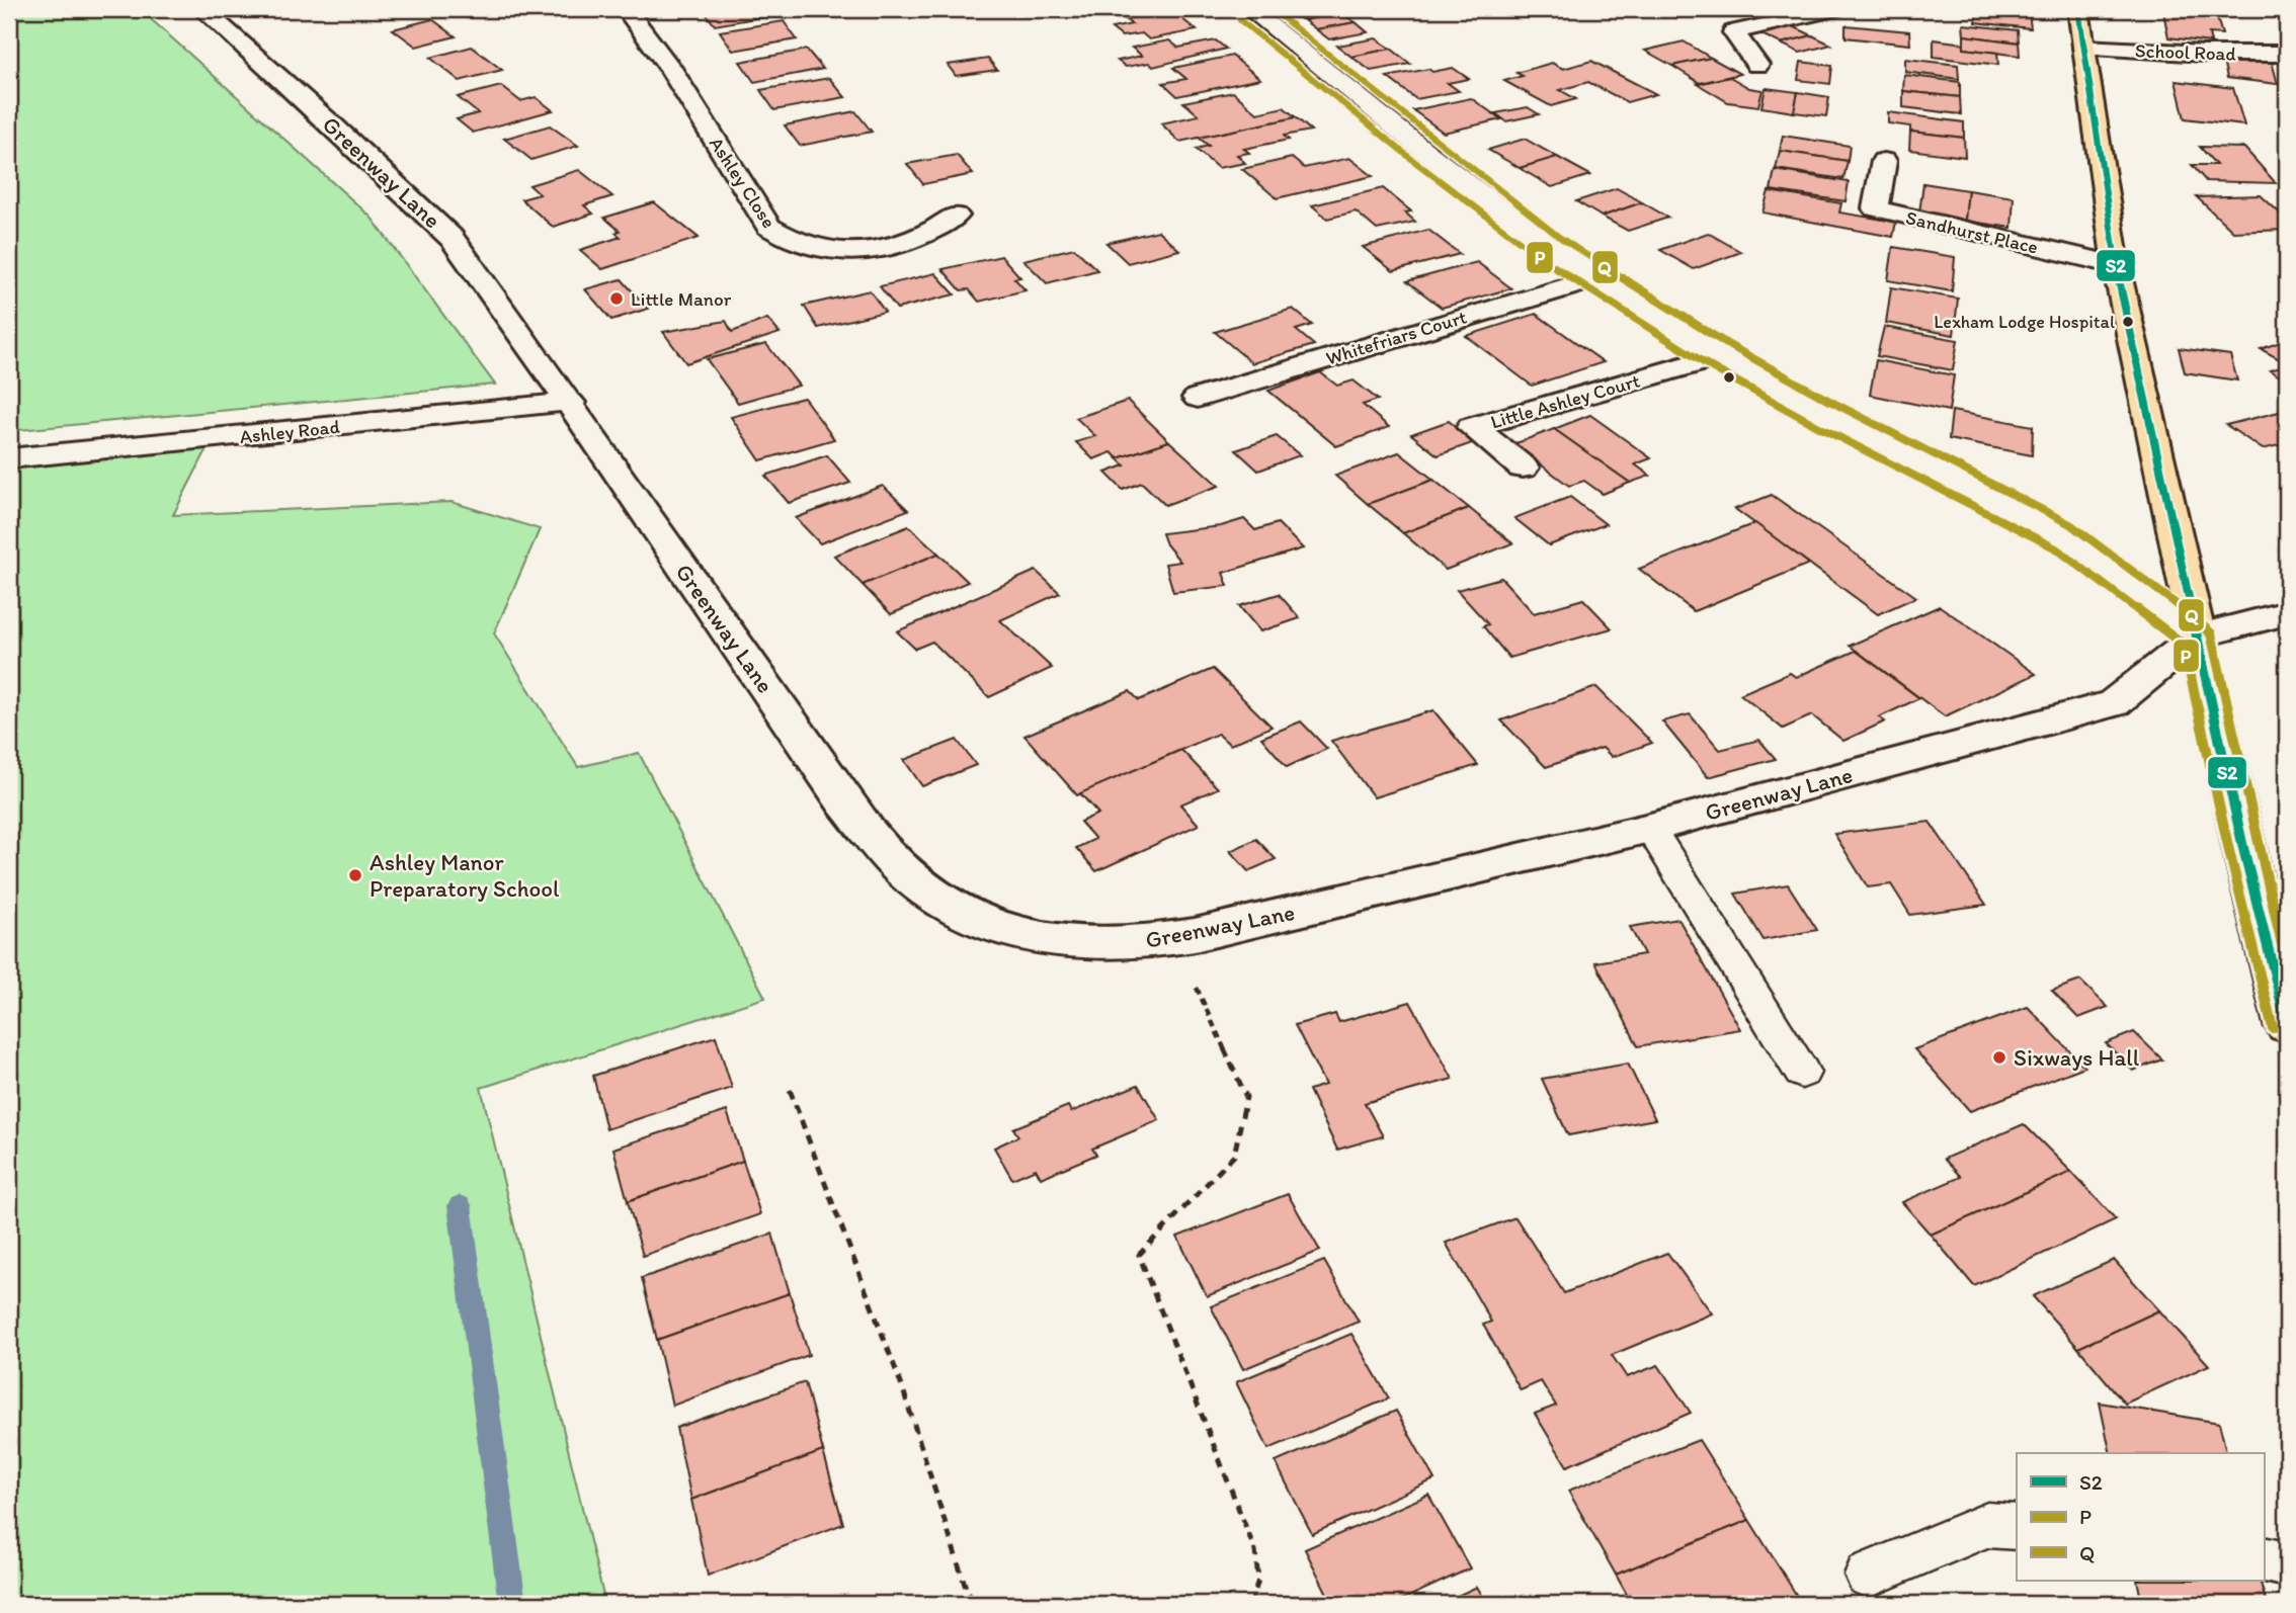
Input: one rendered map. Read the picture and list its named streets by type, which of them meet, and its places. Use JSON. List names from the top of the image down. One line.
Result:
{"streets":{"street":["School Road","Greenway Lane","Ashley Close","Sandhurst Place","Whitefriars Court","Little Ashley Court","Ashley Road"]},"crossings":[["Greenway Lane","Ashley Road"]],"places":["Little Manor","Lexham Lodge Hospital","Ashley Manor Preparatory School","Sixways Hall"],"lines":["transit line S2","transit line Q","transit line P"],"legend":["S2","P","Q"]}
